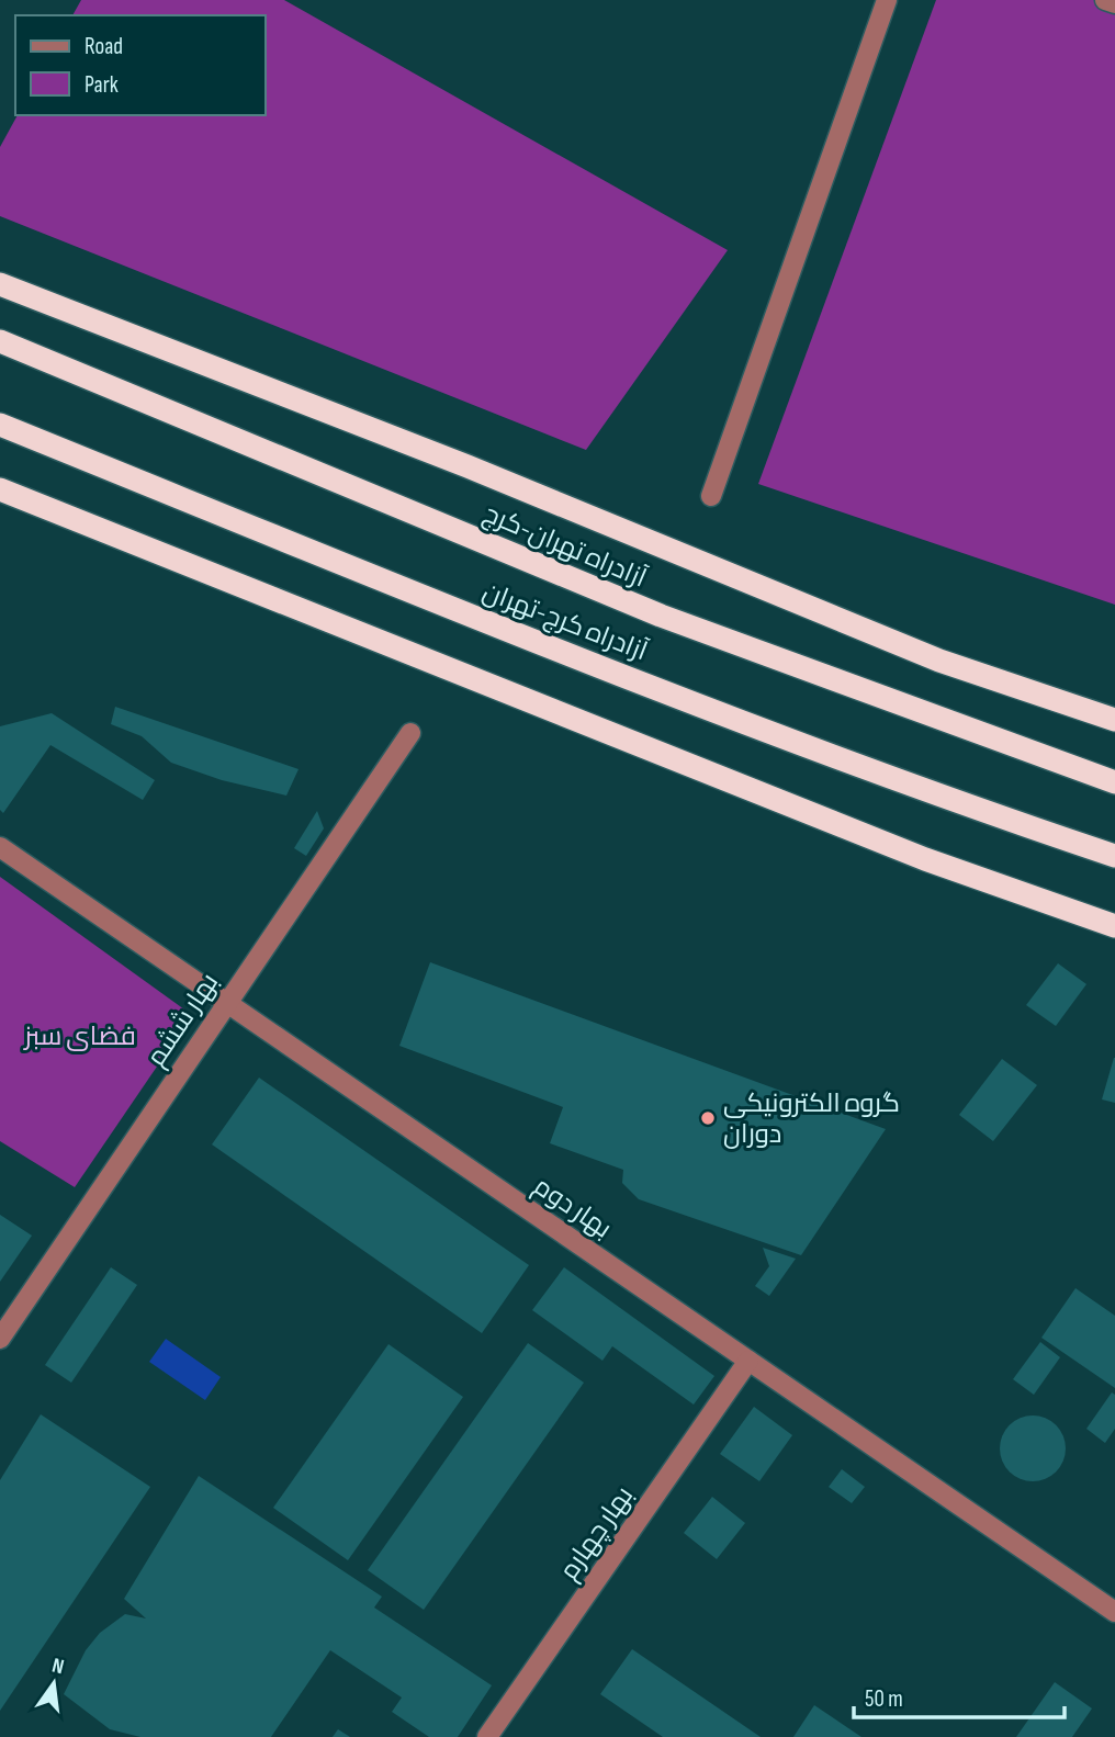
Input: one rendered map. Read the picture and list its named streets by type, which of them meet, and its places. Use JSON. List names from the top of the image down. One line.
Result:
{"streets":{"highway":["آزادراه تهران-کرج","آزادراه کرج-تهران"],"street":["بهار ششم","بهار دوم","بهار چهارم"]},"crossings":[["بهار ششم","بهار دوم"],["بهار دوم","بهار چهارم"]],"parks":["فضای سبز"],"places":["گروه الکترونیکی دوران"],"legend":["Road","Park"],"scale_bar":"50 m","north":"top"}
